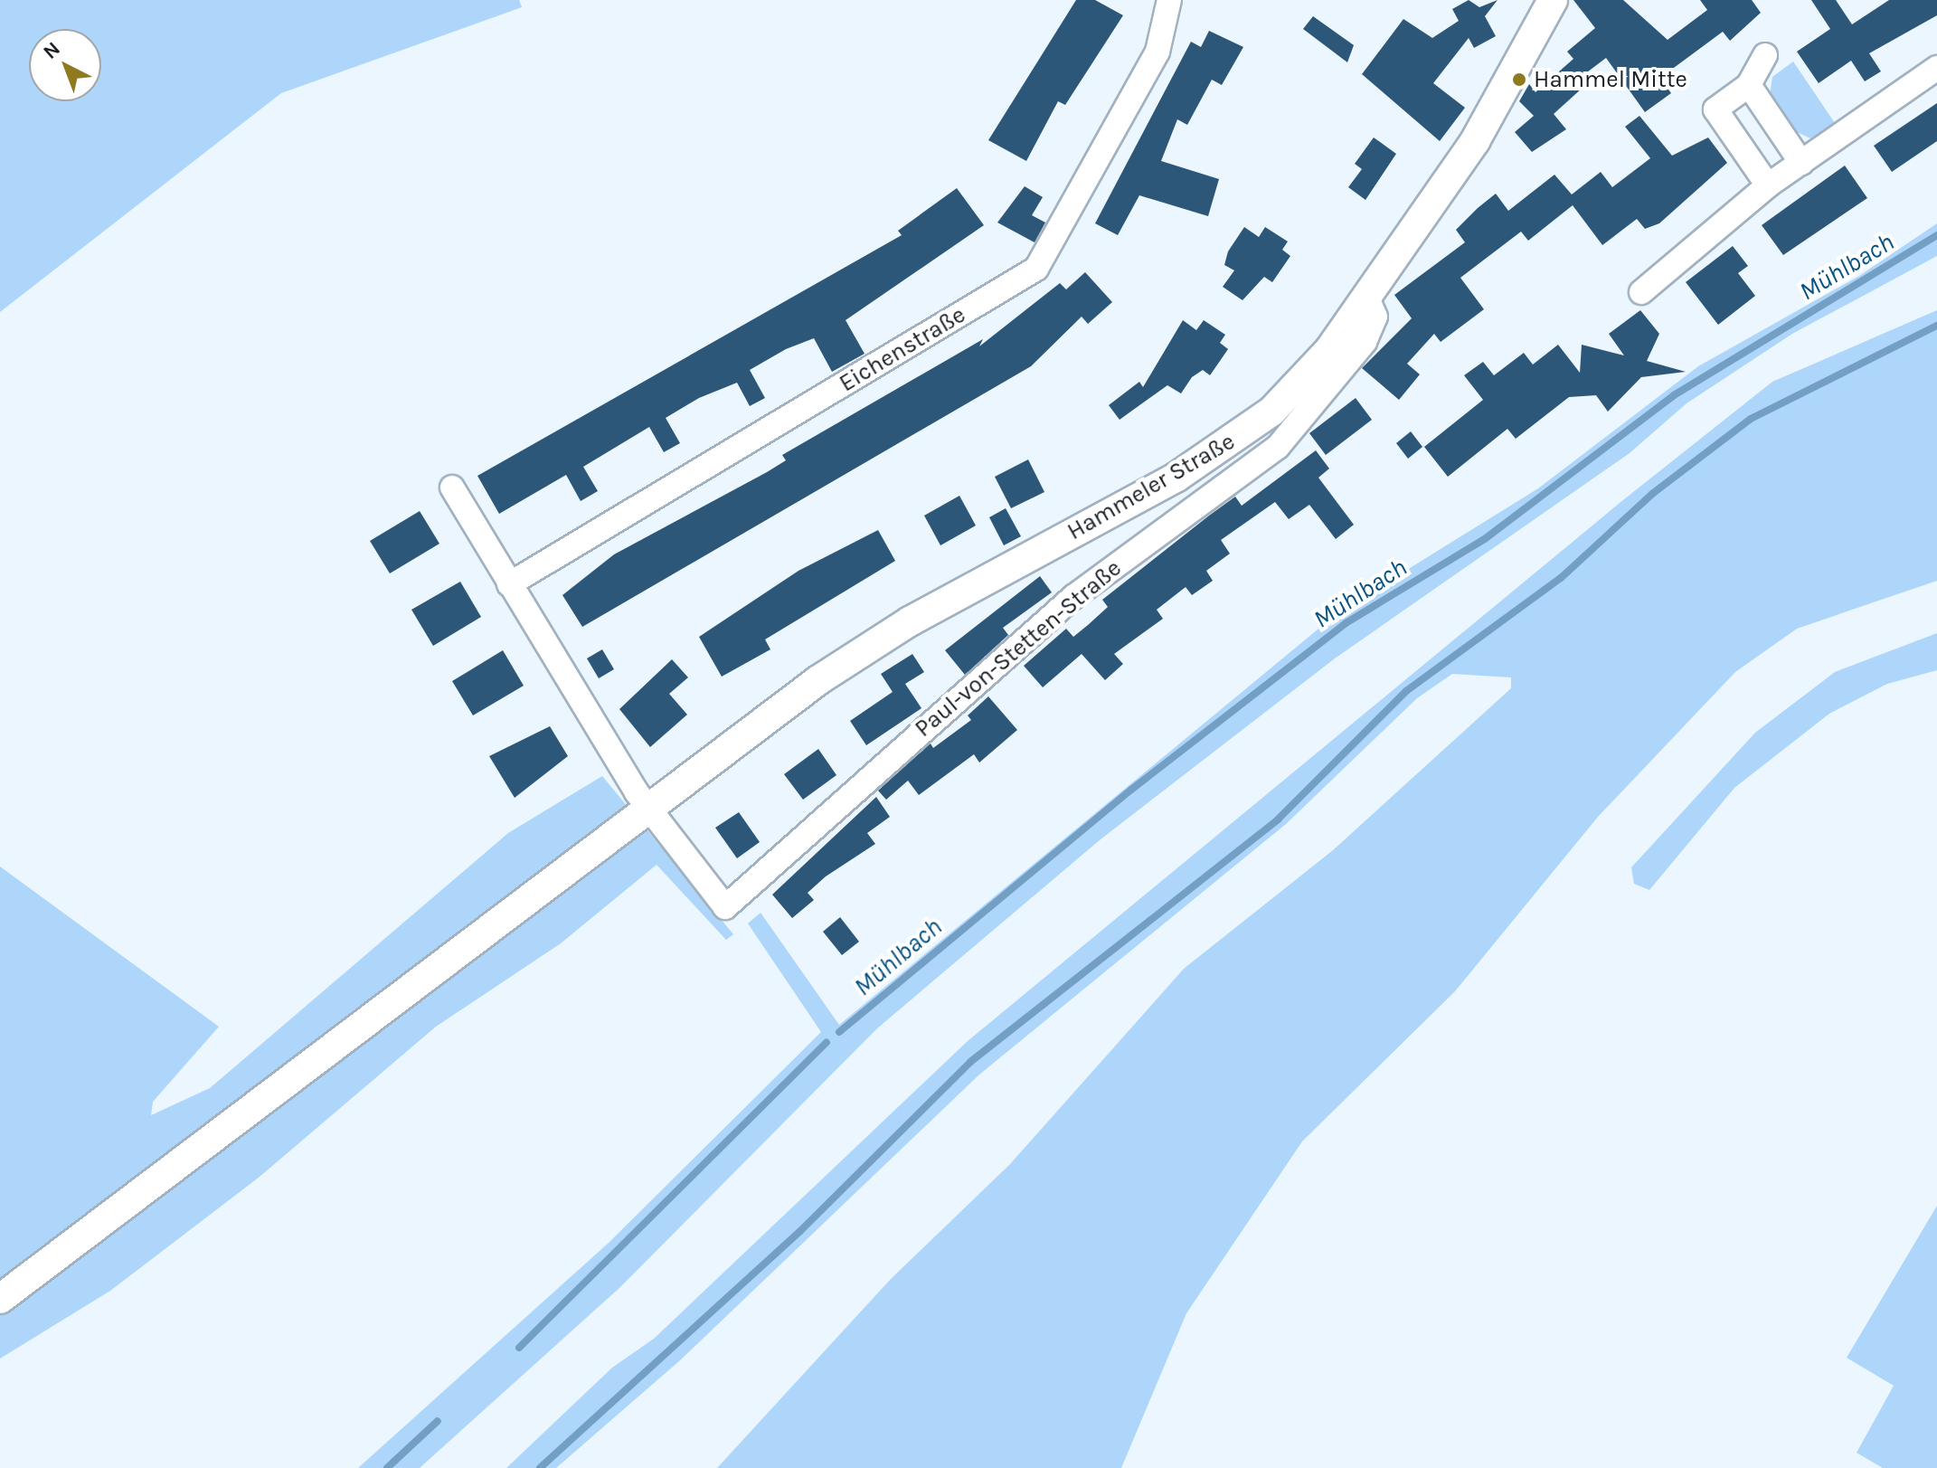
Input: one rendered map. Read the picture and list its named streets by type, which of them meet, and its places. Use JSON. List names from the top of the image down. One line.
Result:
{"streets":{"main road":["Hammeler Straße"],"street":["Eichenstraße","Paul-von-Stetten-Straße"]},"crossings":[["Hammeler Straße","Paul-von-Stetten-Straße"]],"water":["Mühlbach"],"places":["Hammel Mitte"],"north":"top left"}
